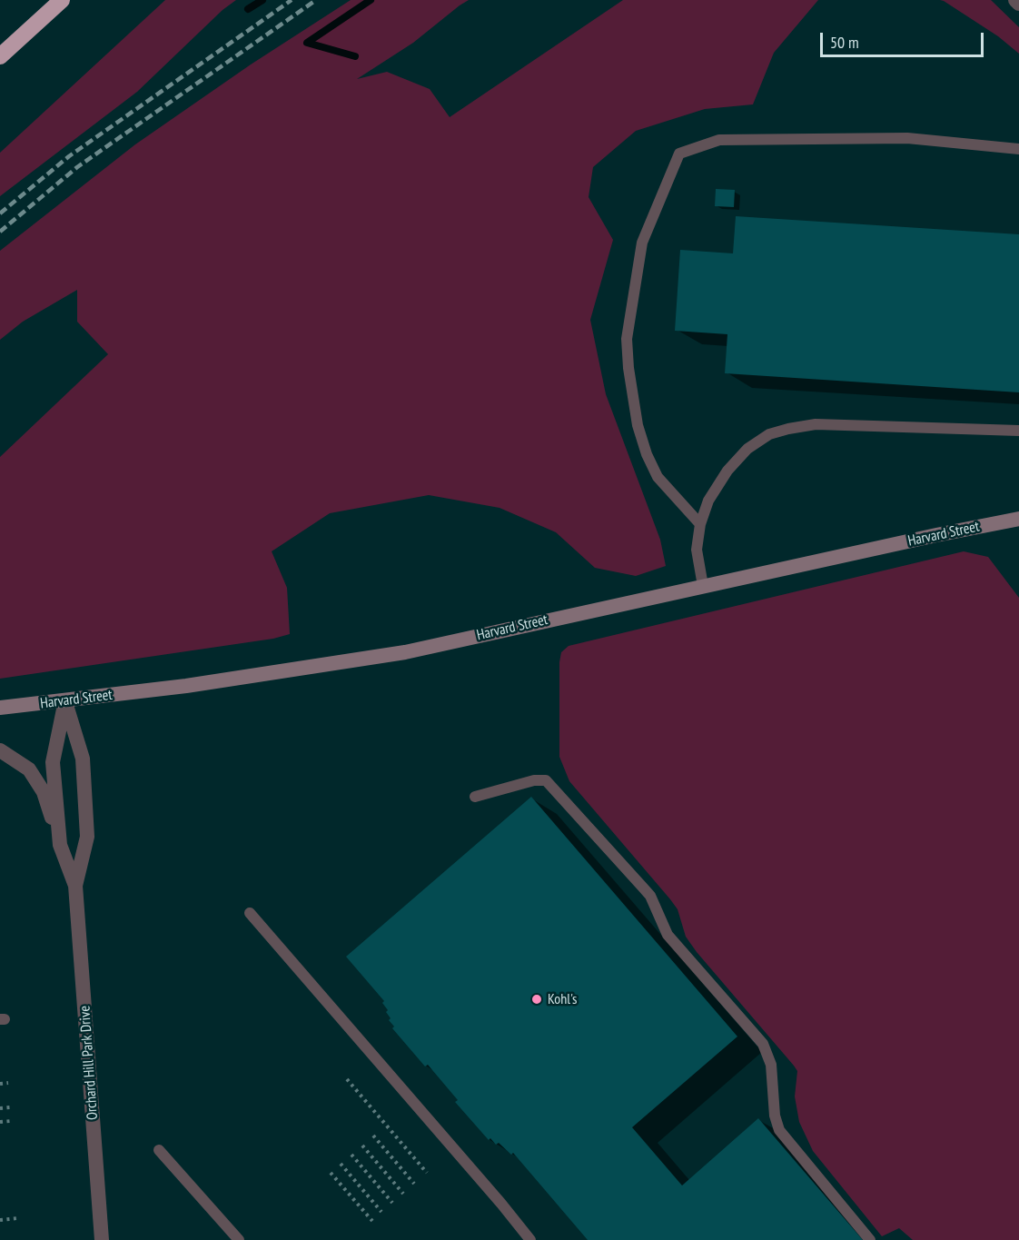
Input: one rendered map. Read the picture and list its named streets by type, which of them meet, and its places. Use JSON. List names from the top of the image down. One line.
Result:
{"streets":{"main road":["Harvard Street"],"street":["Orchard Hill Park Drive"]},"crossings":[["Harvard Street","Orchard Hill Park Drive"]],"places":["Kohl's"],"scale_bar":"50 m"}
